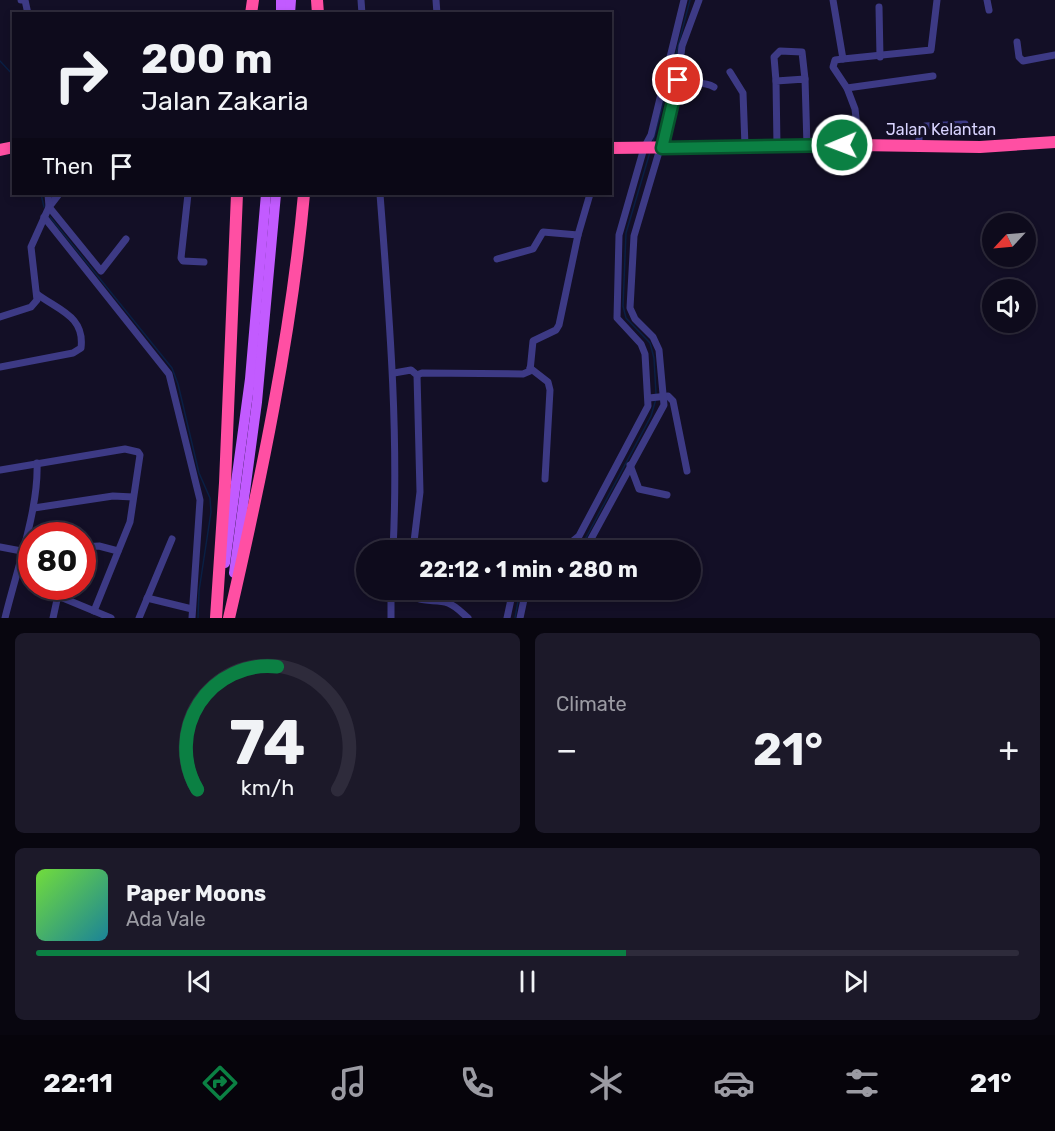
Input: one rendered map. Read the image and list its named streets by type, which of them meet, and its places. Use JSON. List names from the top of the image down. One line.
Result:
{"streets":{"highway":["Jalan Kelantan"]},"north":"bottom left","page":{"turn":["200 m","Jalan Zakaria"],"then":"Then","limit":"80","trip":"22:12 · 1 min · 280 m","tile":"Climate","heat":["−","21°","+"],"song":["Paper Moons","Ada Vale"],"tabs":["22:11","21°"],"gauge":["74","km/h"]}}
